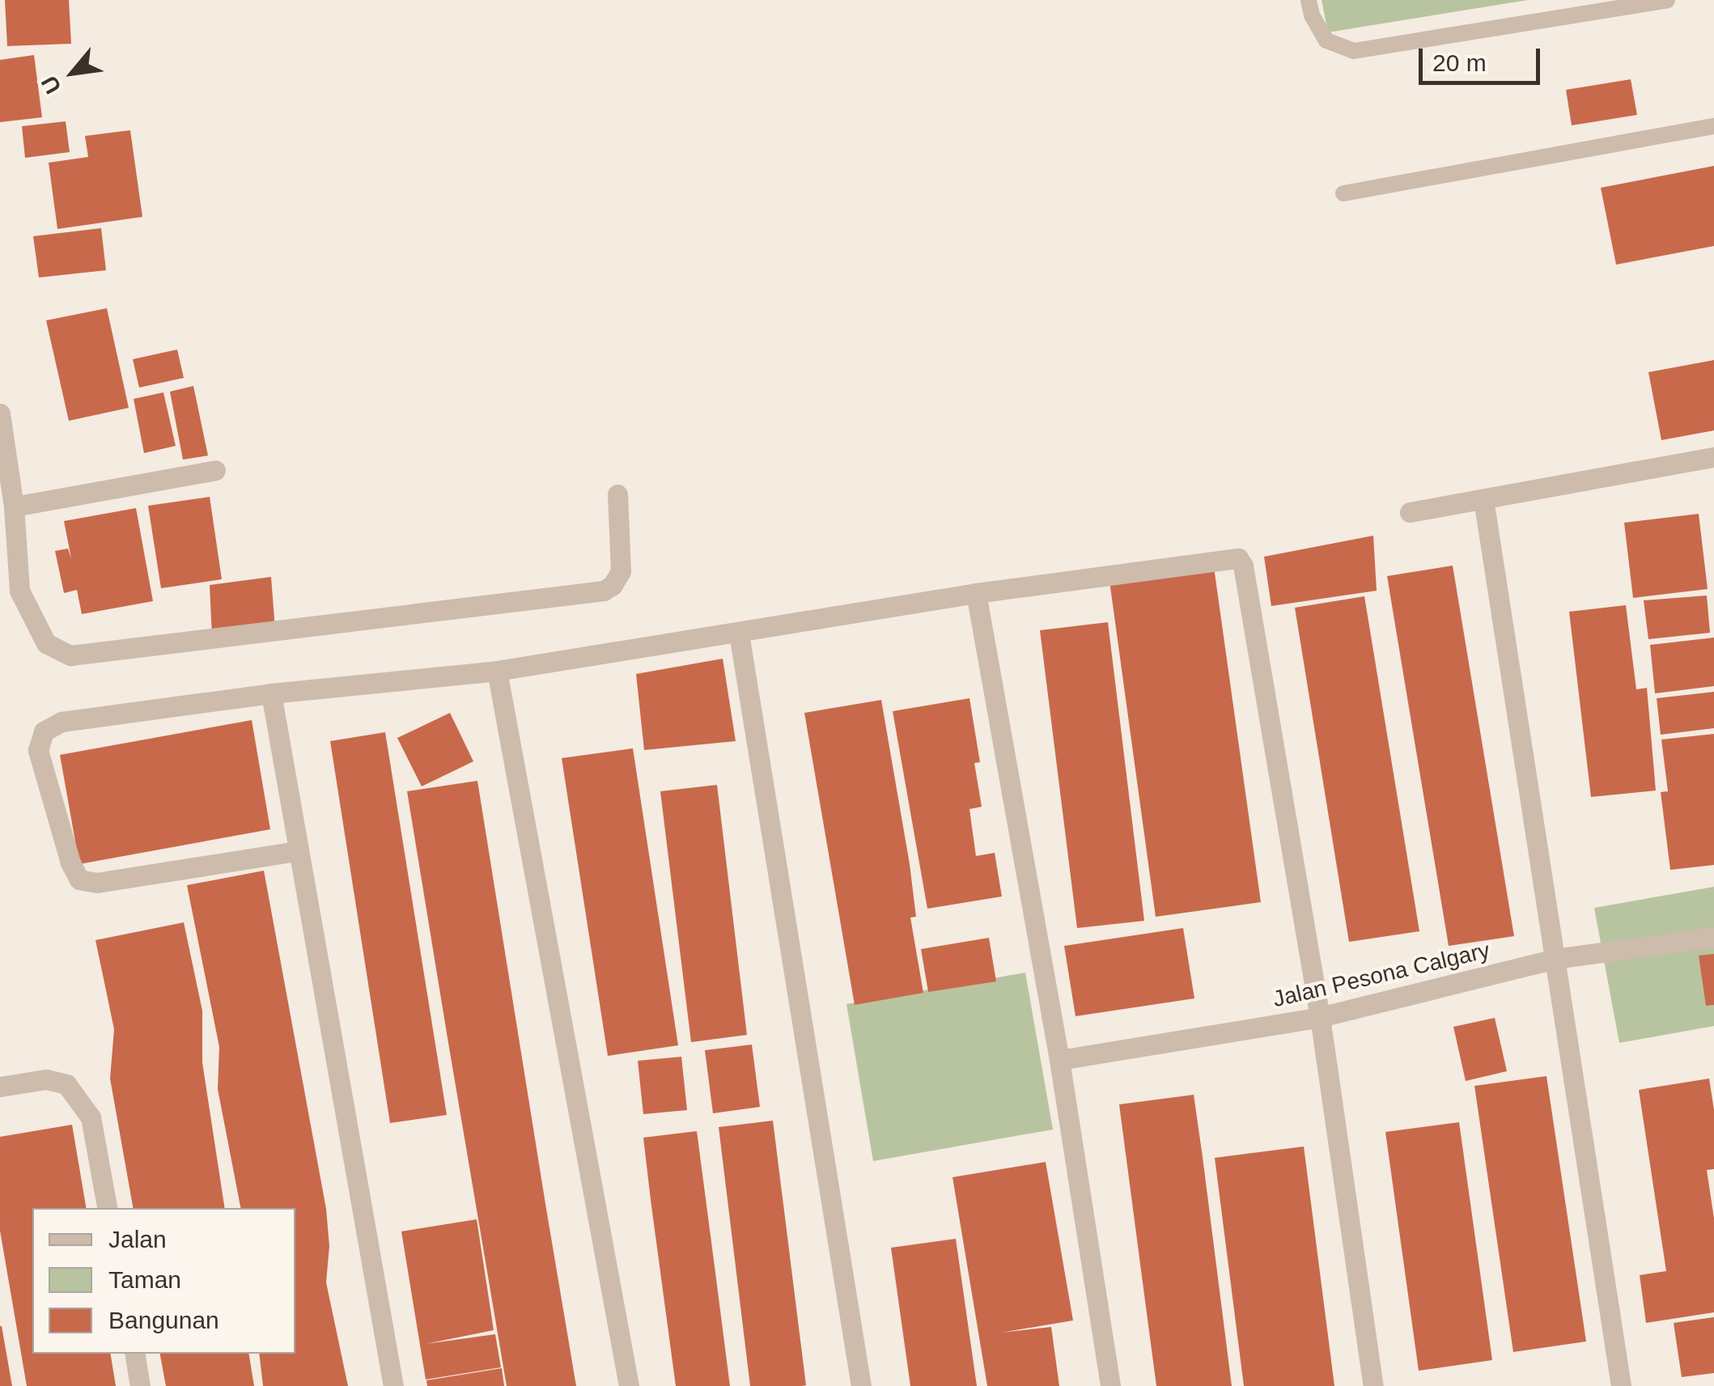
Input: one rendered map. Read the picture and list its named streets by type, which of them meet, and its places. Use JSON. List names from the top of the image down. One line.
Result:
{"streets":{"street":["Jalan Pesona Calgary"]},"legend":["Jalan","Taman","Bangunan"],"scale_bar":"20 m","north":"bottom left"}
